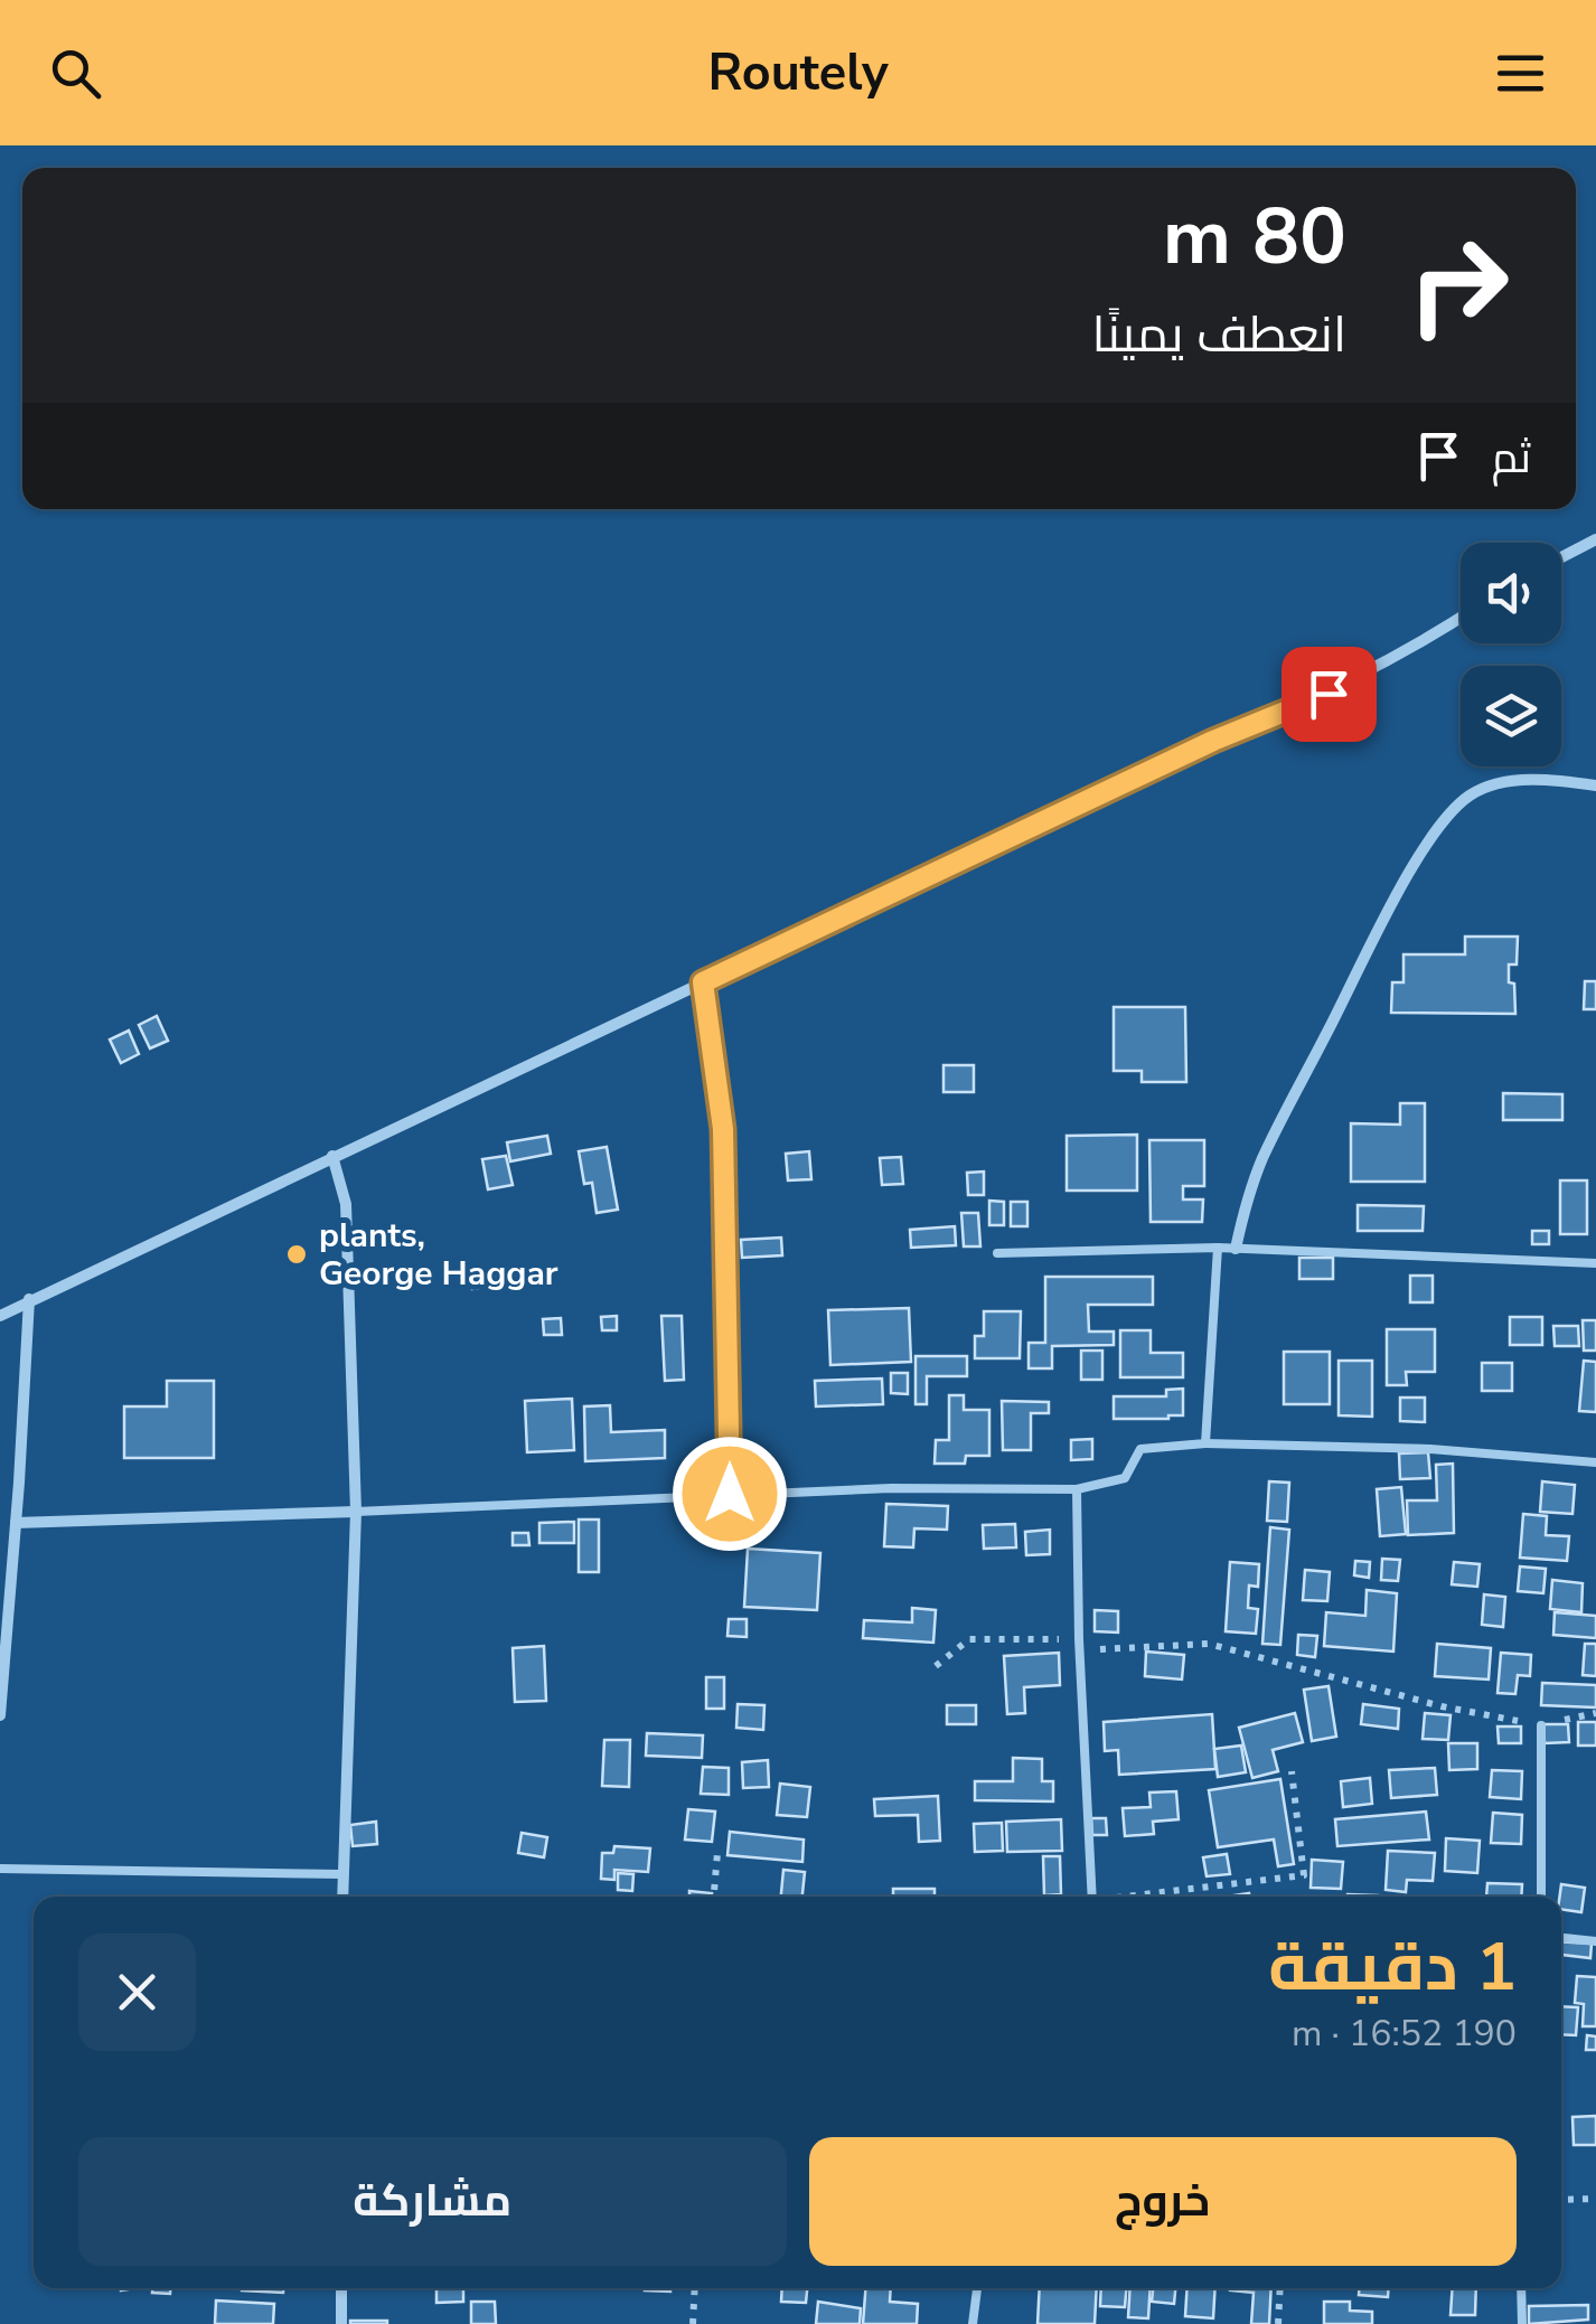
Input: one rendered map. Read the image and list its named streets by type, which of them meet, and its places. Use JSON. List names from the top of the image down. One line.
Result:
{"places":["plants, George Haggar"],"page":{"header":"Routely","turn":["80 m","انعطف يمينًا"],"then":"ثم","heading":["1 دقيقة","190 m · 16:52"],"buttons":["خروج","مشاركة"]}}
